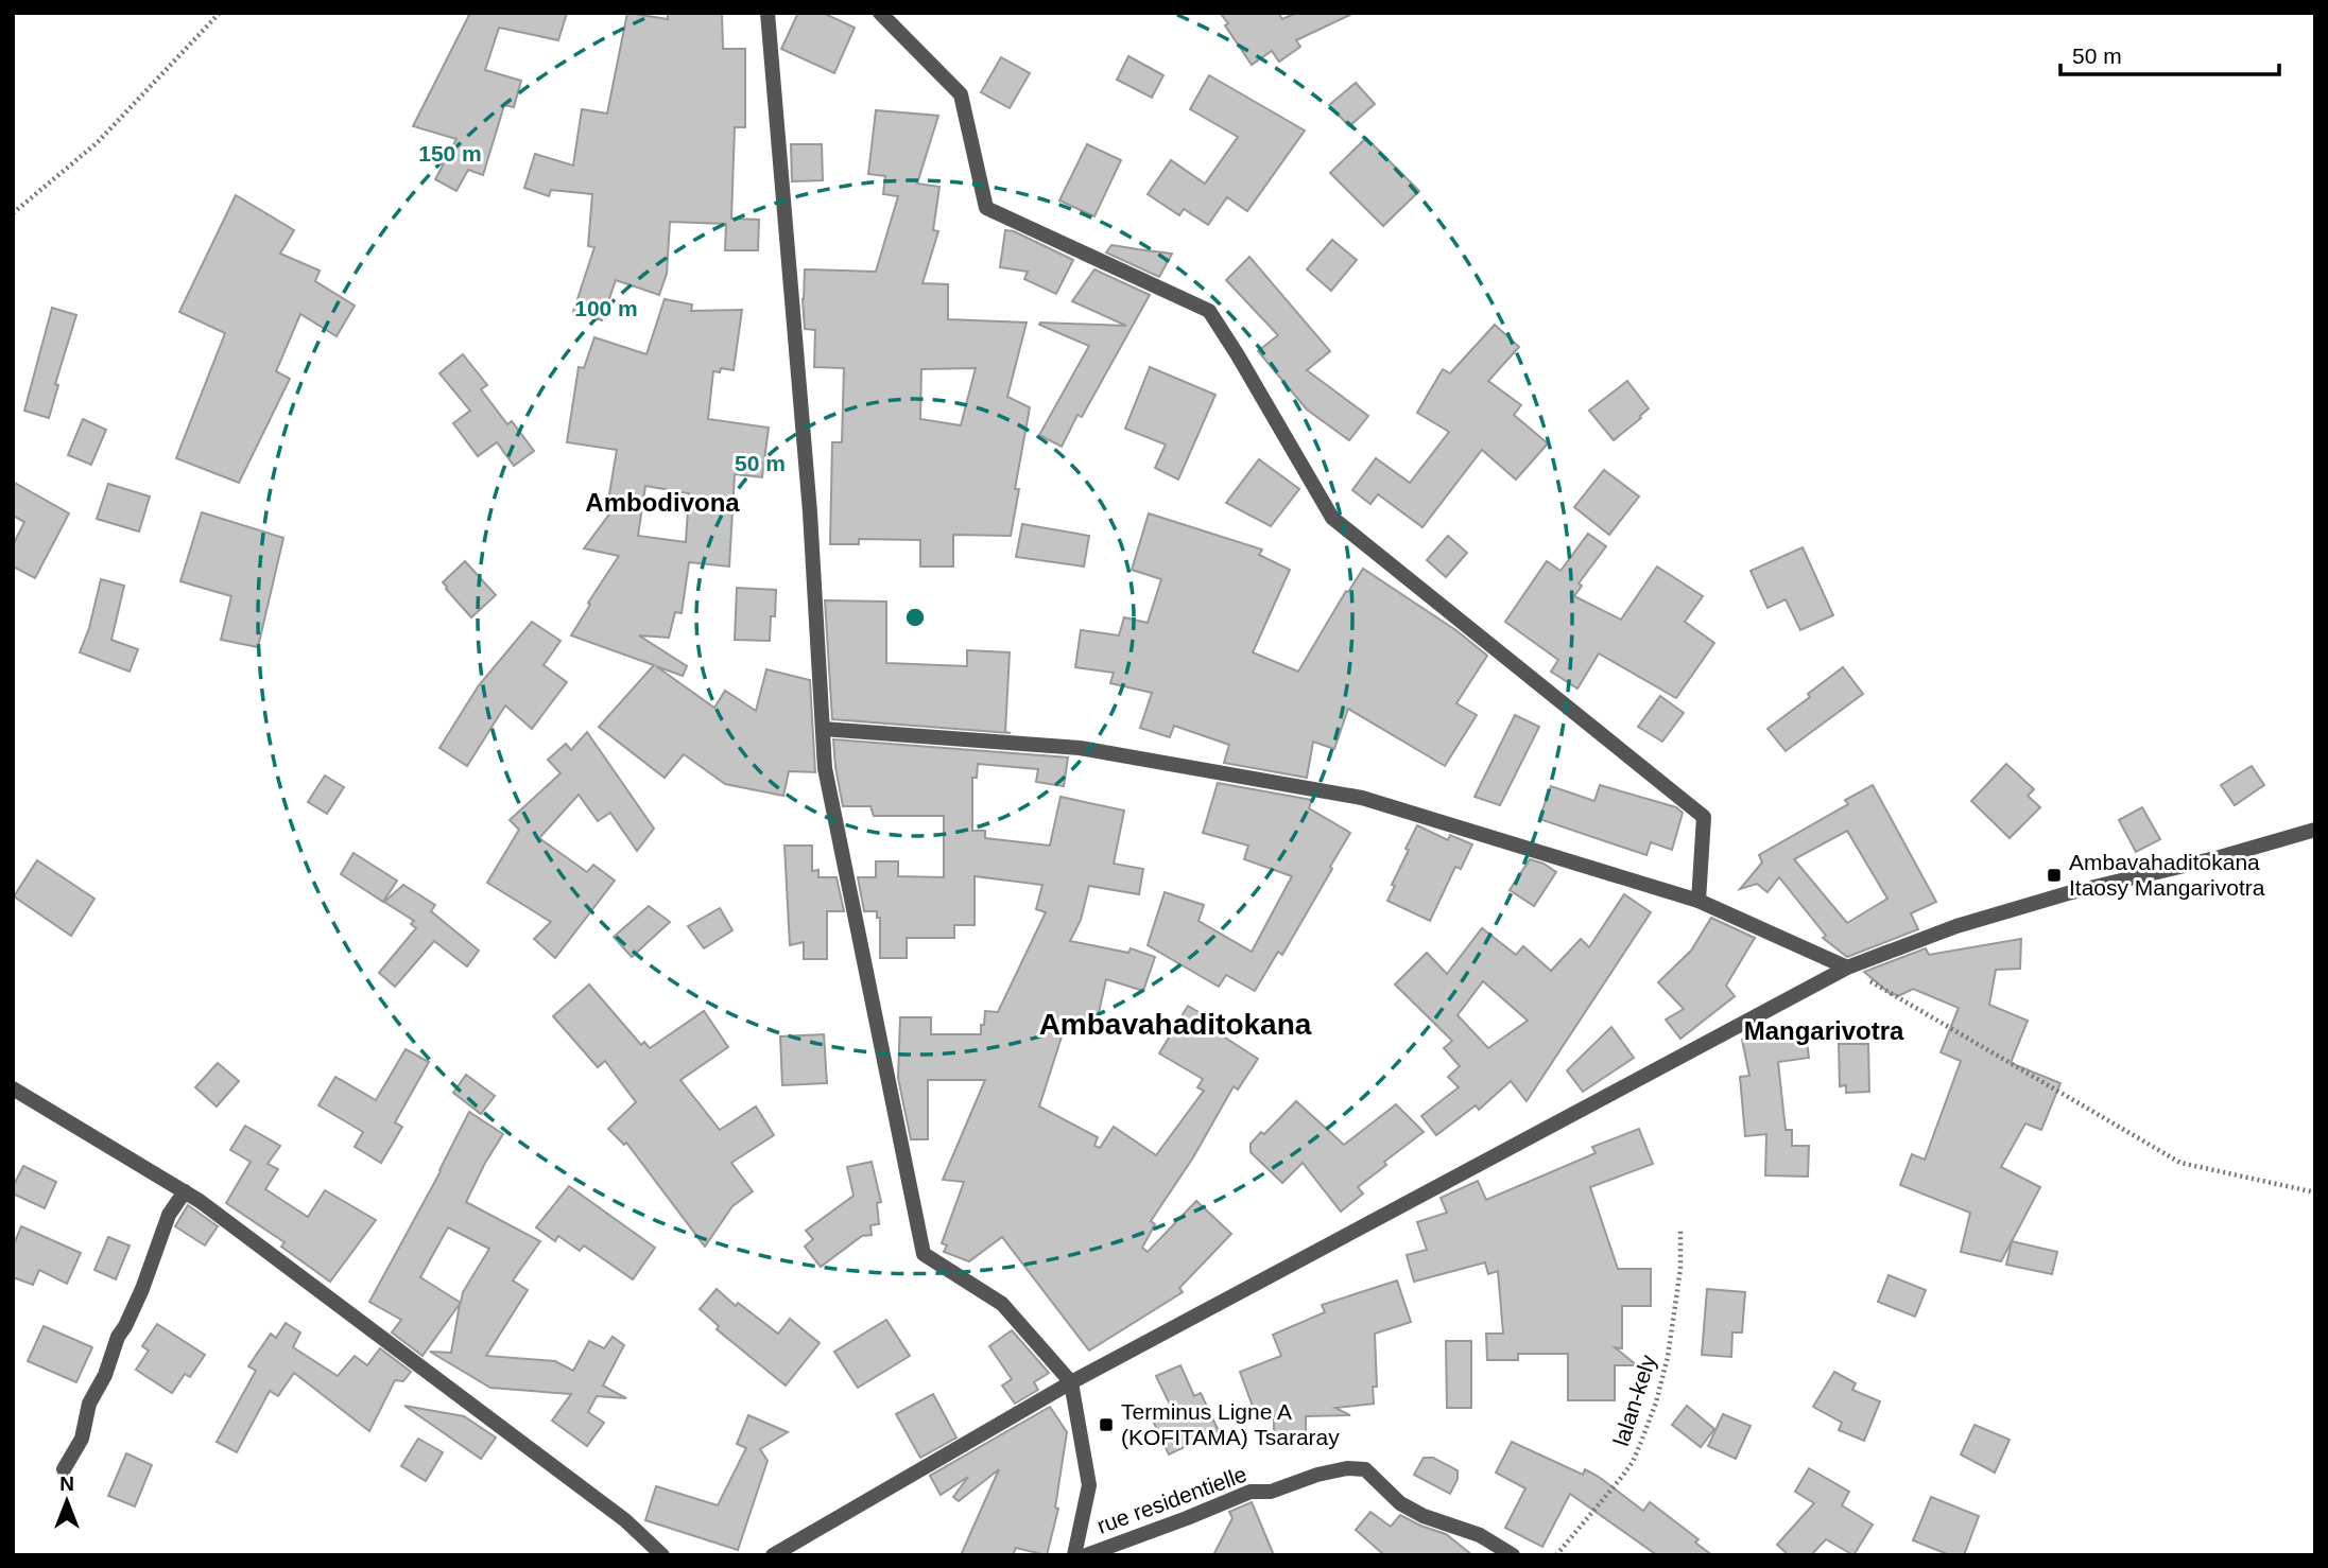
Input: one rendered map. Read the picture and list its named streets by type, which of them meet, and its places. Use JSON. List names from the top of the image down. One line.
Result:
{"streets":{"street":["rue residentielle"],"path":["lalan-kely"]},"districts":["Ambodivona","Ambavahaditokana","Mangarivotra"],"places":{"transit":["Ambavahaditokana Itaosy Mangarivotra","Terminus Ligne A (KOFITAMA) Tsararay"]},"scale_bar":"50 m","north":"top","rings":["150 m","100 m","50 m"]}
